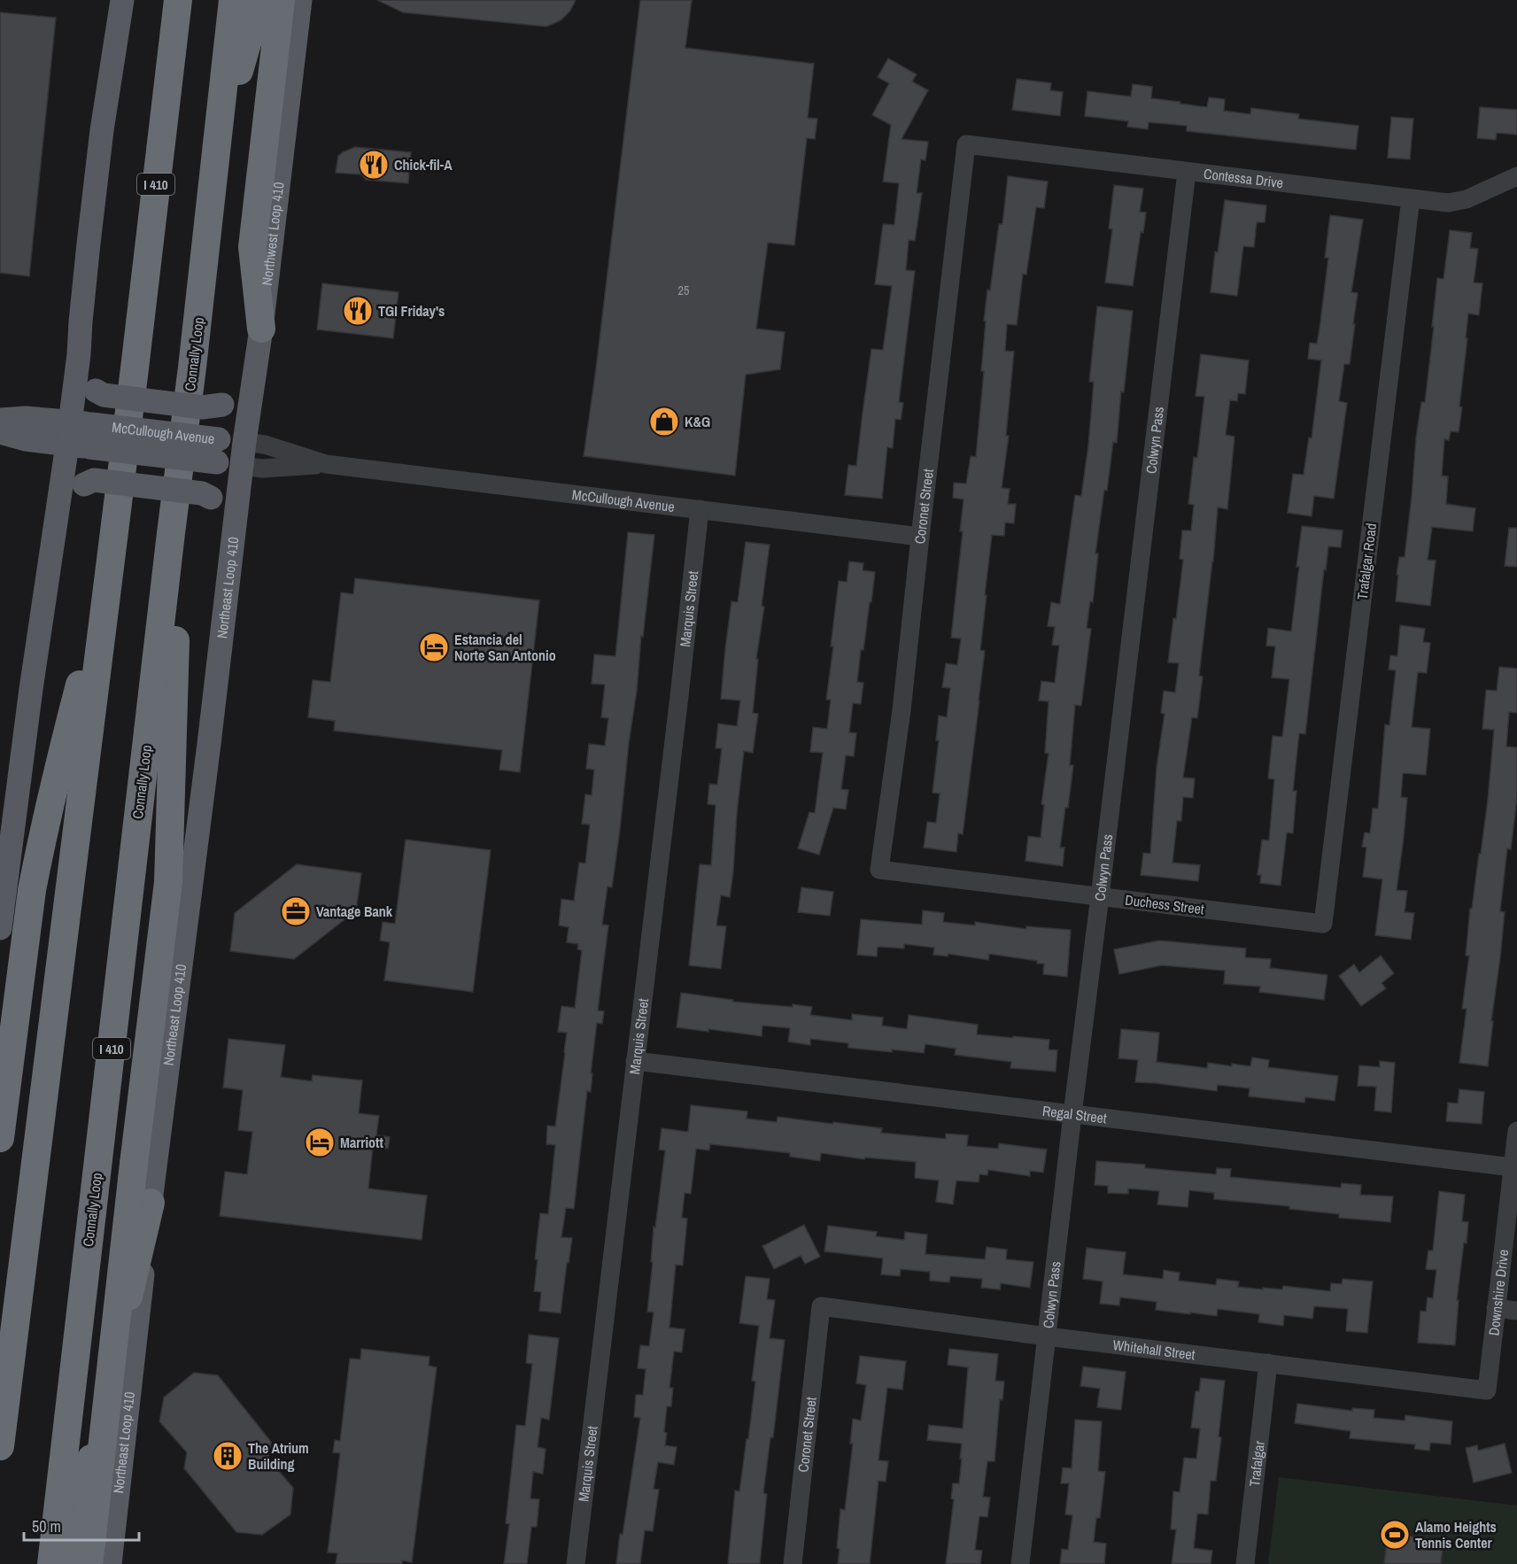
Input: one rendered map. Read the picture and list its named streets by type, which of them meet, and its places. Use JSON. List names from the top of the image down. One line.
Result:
{"streets":{"highway":["I 410","Connally Loop"],"main road":["Northwest Loop 410","McCullough Avenue","Northeast Loop 410"],"street":["Contessa Drive","Colwyn Pass","Coronet Street","Trafalgar Road","Marquis Street","Duchess Street","Regal Street","Downshire Drive","Whitehall Street","Trafalgar"]},"crossings":[["Contessa Drive","Colwyn Pass"],["Contessa Drive","Coronet Street"],["Contessa Drive","Trafalgar Road"],["Northwest Loop 410","McCullough Avenue"],["Northwest Loop 410","Northeast Loop 410"],["McCullough Avenue","Coronet Street"],["McCullough Avenue","Northeast Loop 410"],["McCullough Avenue","Marquis Street"],["Colwyn Pass","Duchess Street"],["Colwyn Pass","Regal Street"],["Colwyn Pass","Whitehall Street"],["Coronet Street","Duchess Street"],["Coronet Street","Whitehall Street"],["Trafalgar Road","Duchess Street"],["Marquis Street","Regal Street"],["Regal Street","Downshire Drive"],["Downshire Drive","Whitehall Street"],["Whitehall Street","Trafalgar"]],"places":{"restaurant":["Chick-fil-A","TGI Friday's"],"shop":["K&G"],"hotel":["Estancia del Norte San Antonio","Marriott"],"office":["Vantage Bank"],"building":["The Atrium Building"],"sports":["Alamo Heights Tennis Center"]},"house_numbers":["25"],"scale_bar":"50 m"}
